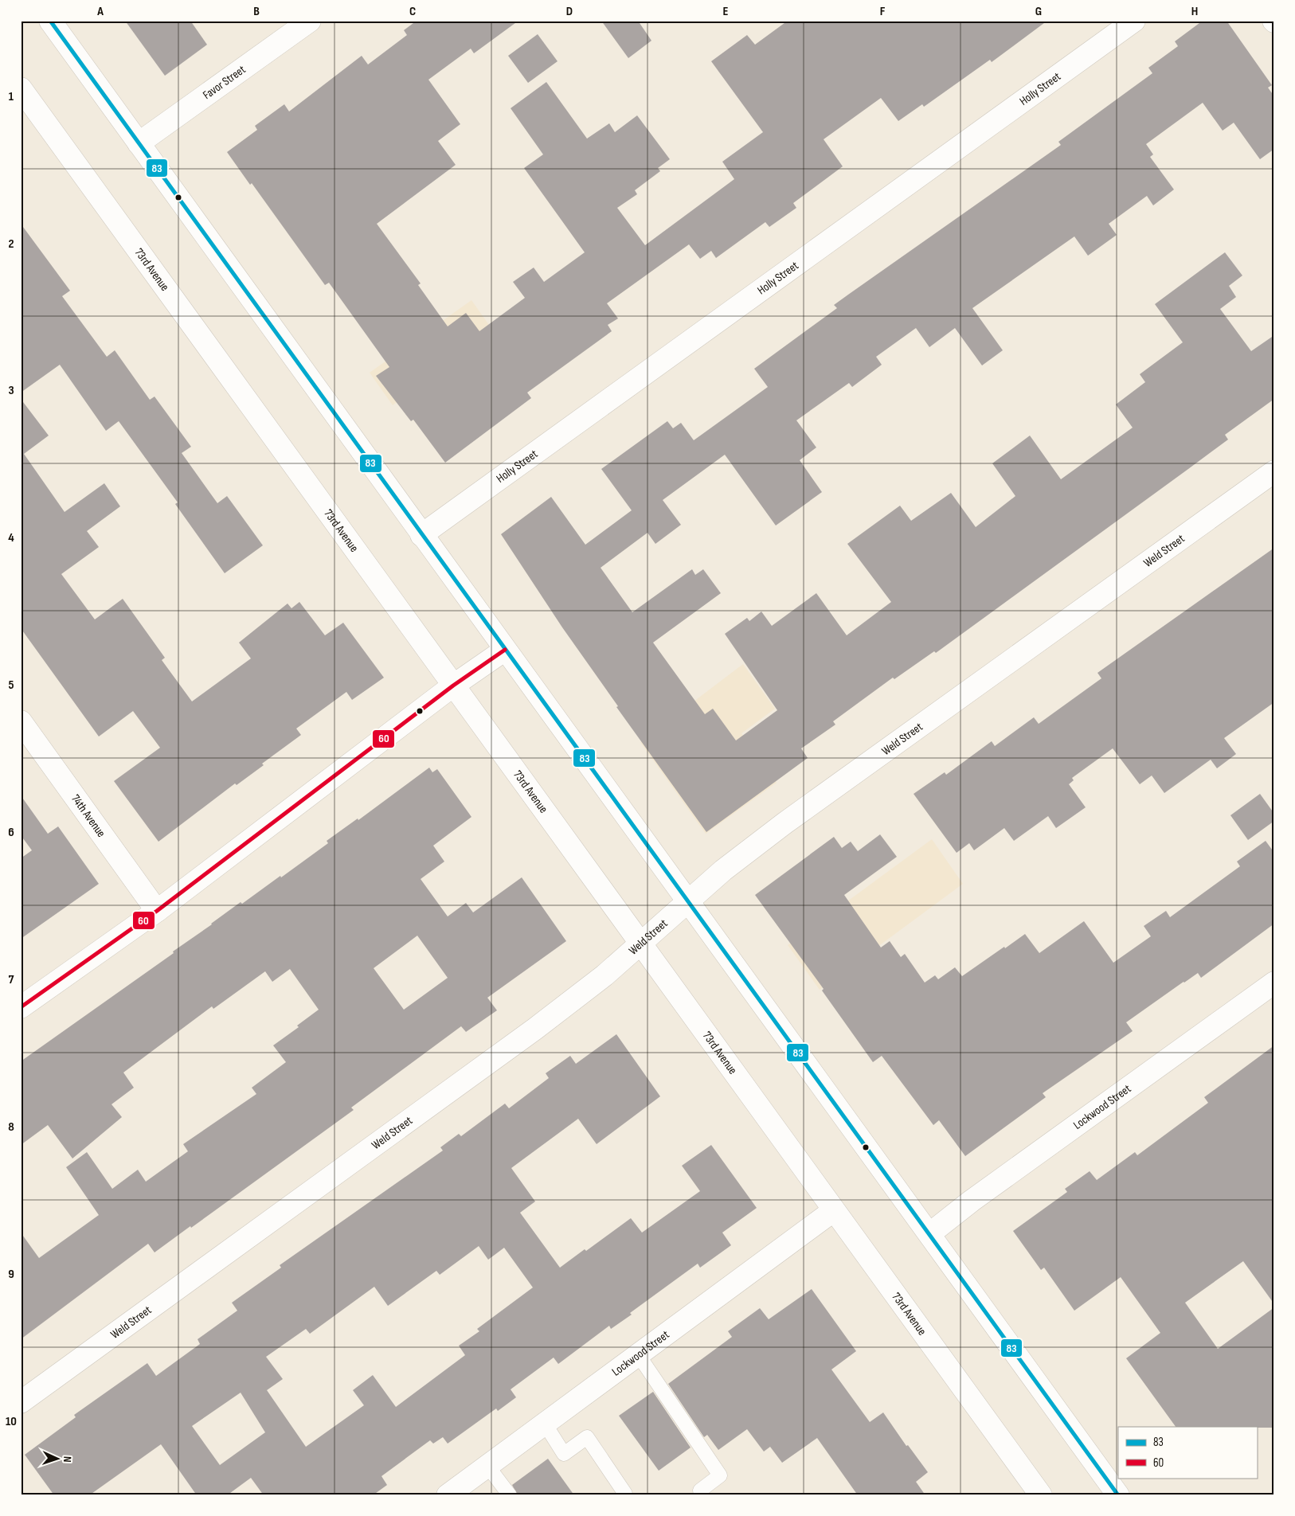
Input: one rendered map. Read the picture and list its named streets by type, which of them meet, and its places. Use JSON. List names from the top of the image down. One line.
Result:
{"streets":{"street":["Favor Street","Holly Street","73rd Avenue","Weld Street","74th Avenue","Lockwood Street"]},"crossings":[["73rd Avenue","Weld Street"],["73rd Avenue","Lockwood Street"]],"lines":["transit line 83","transit line 60"],"legend":["83","60"],"north":"right","grid":{"columns":["A","B","C","D","E","F","G","H"],"rows":["1","2","3","4","5","6","7","8","9","10"]}}
